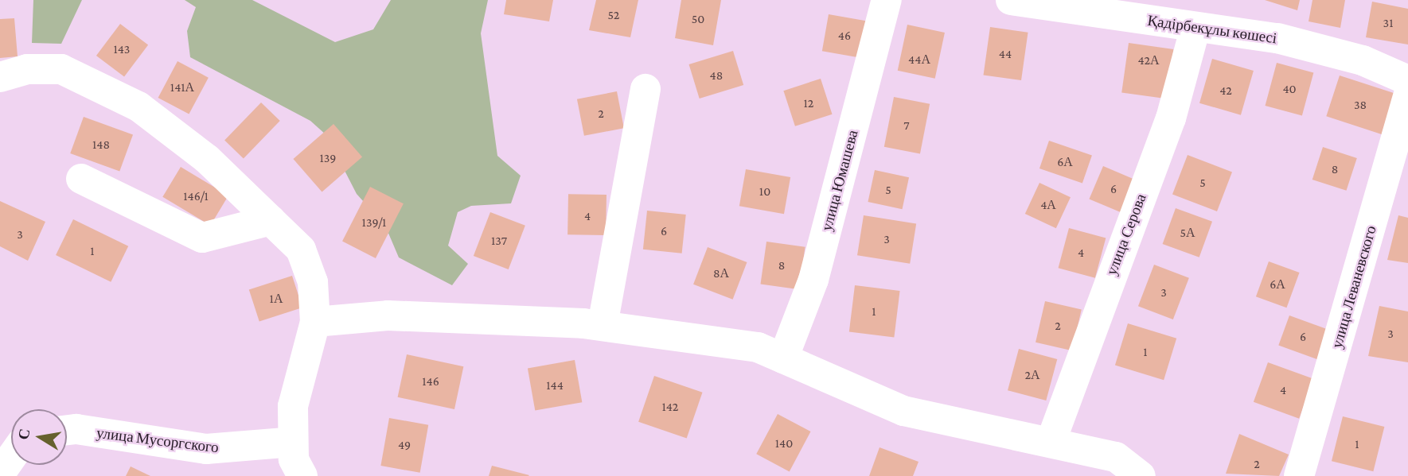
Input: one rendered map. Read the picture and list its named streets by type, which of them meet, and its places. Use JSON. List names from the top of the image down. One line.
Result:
{"streets":{"street":["Қадірбекұлы көшесі","улица Юмашева","улица Серова","улица Леваневского","улица Мусоргского"]},"crossings":[["Қадірбекұлы көшесі","улица Серова"]],"house_numbers":["52","50","31","46","143","44","44А","42А","48","141А","40","42","12","38","2","7","148","139","6А","8","5","6","5","10","146/1","4А","4","139/1","6","5А","3","3","137","1","4","8","8А","6А","3","1А","1","2","3","6","1","2А","146","144","4","142","140","1","49","2"],"north":"left"}
